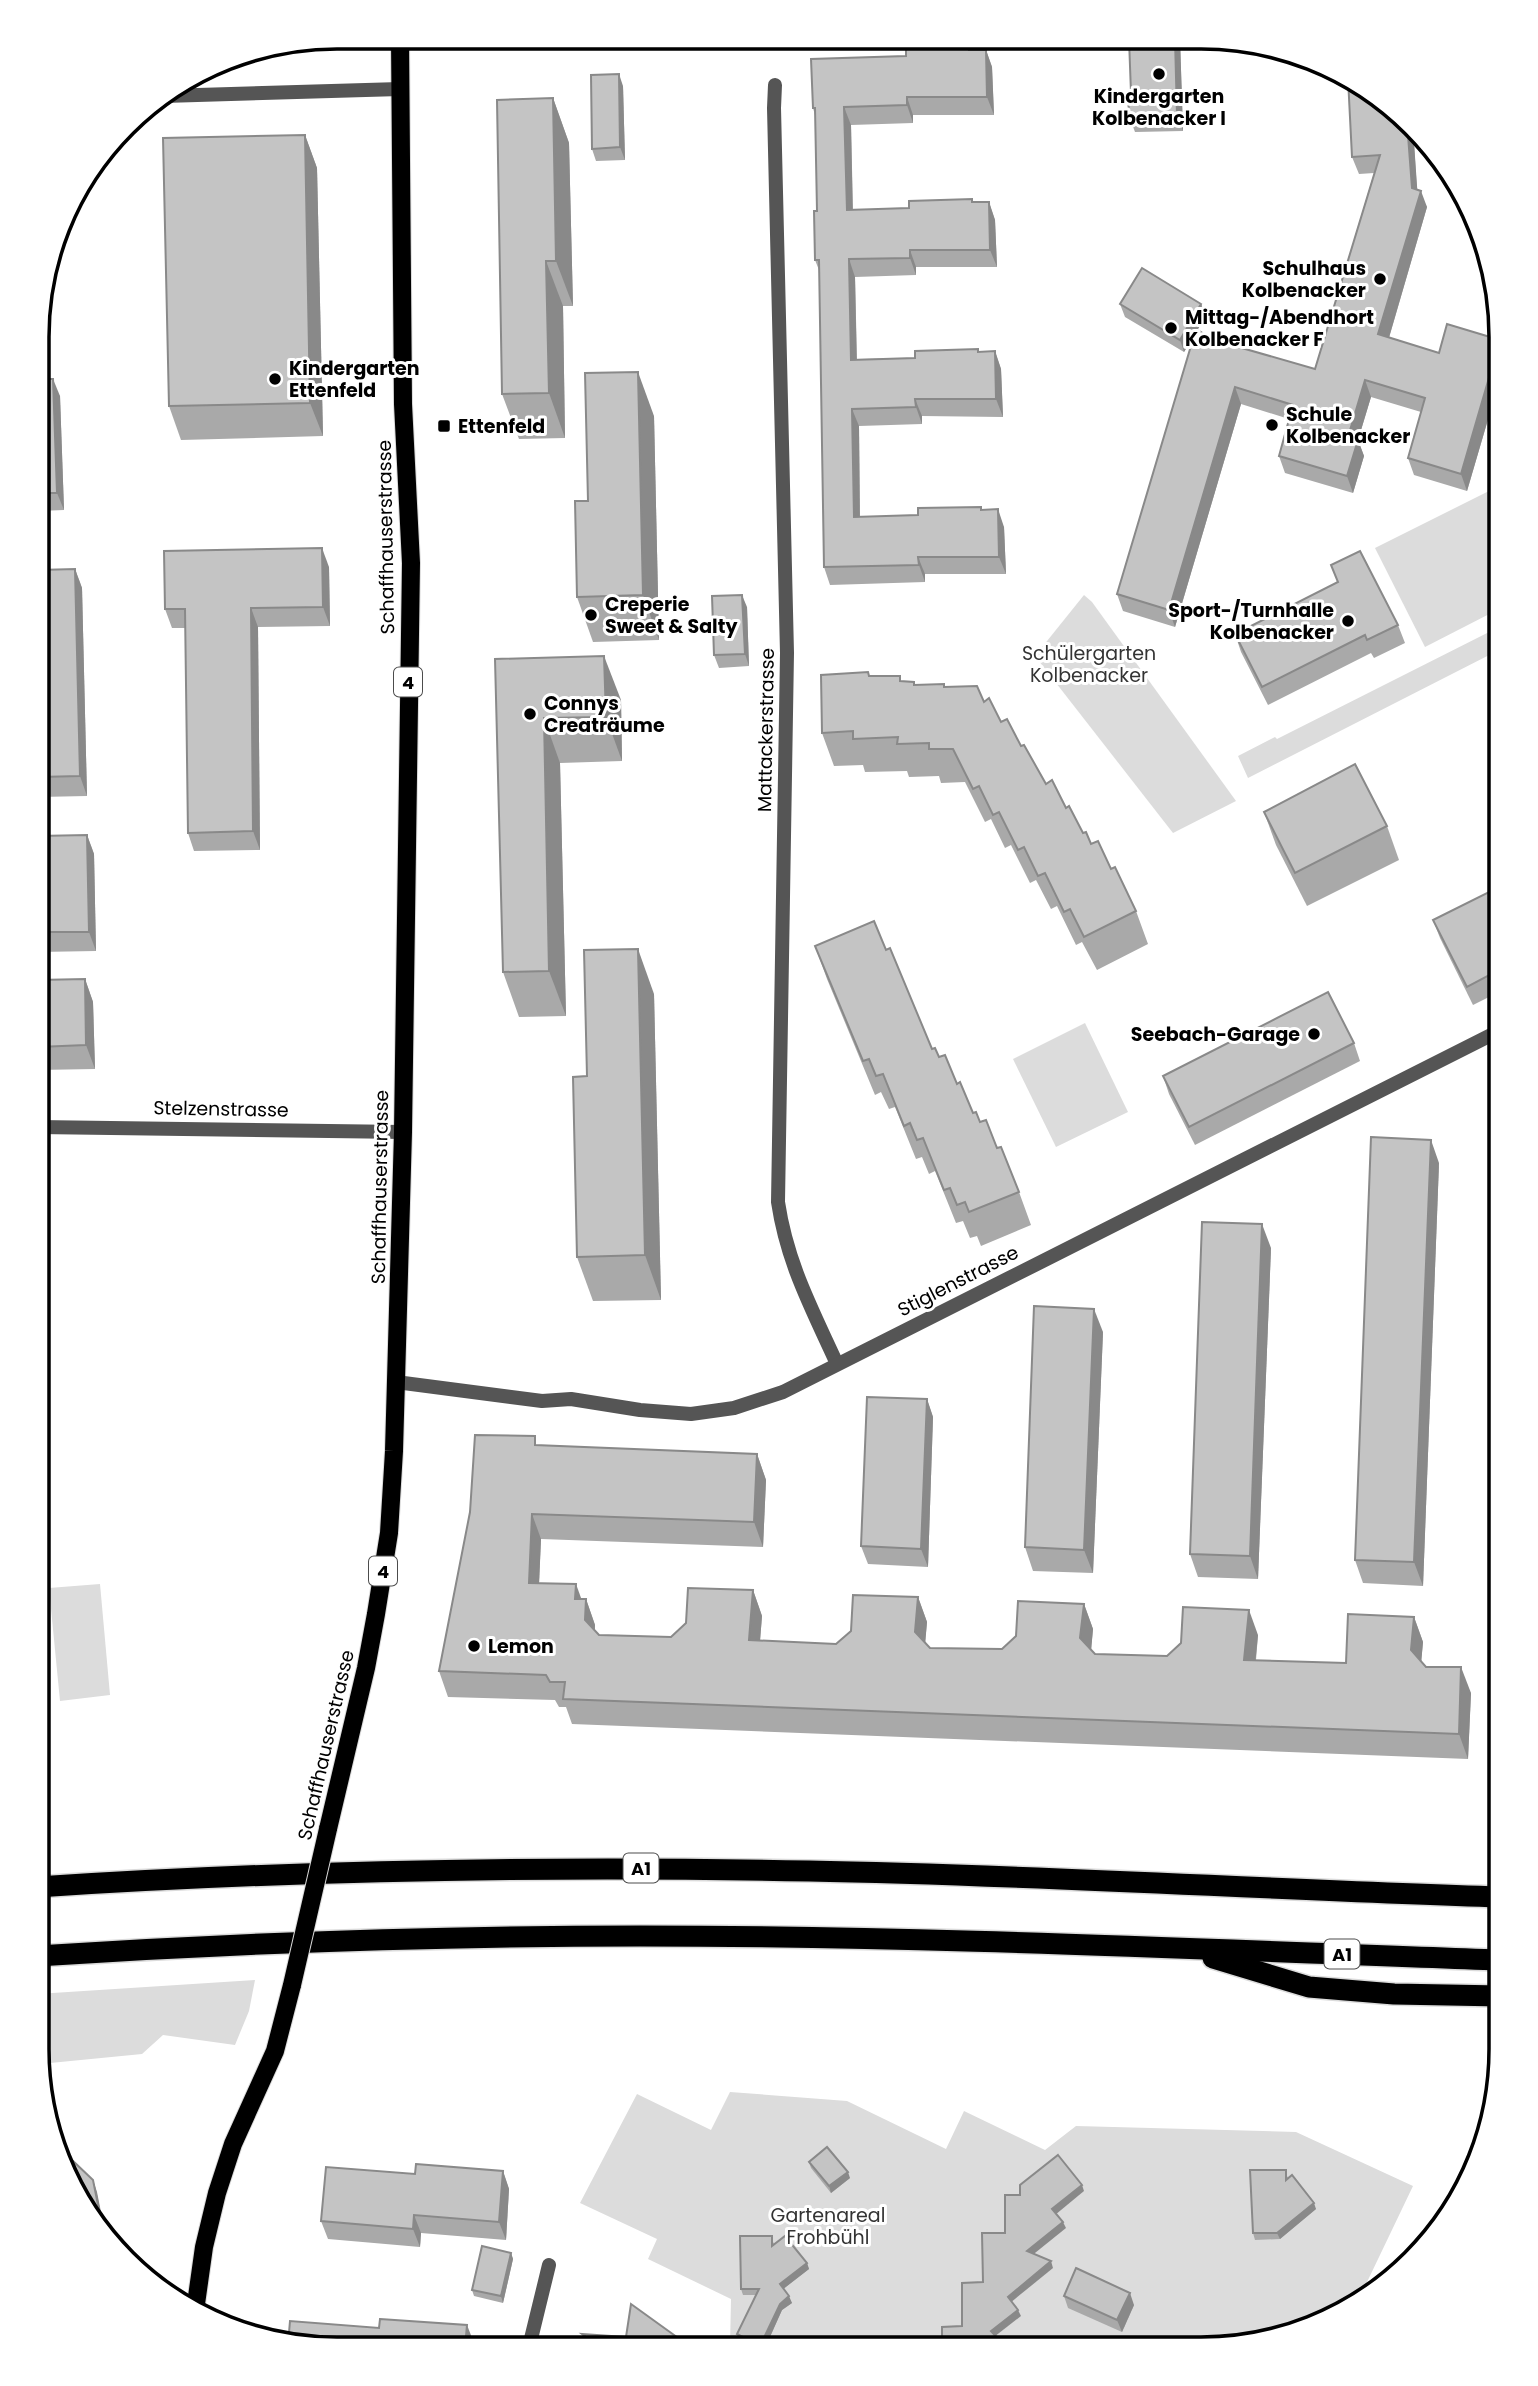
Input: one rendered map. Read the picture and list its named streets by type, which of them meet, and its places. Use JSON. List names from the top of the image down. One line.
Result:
{"streets":{"highway":["A1"],"main road":["Schaffhauserstrasse","4"],"street":["Mattackerstrasse","Stelzenstrasse","Stiglenstrasse"]},"crossings":[["Schaffhauserstrasse","Stelzenstrasse"],["Schaffhauserstrasse","Stiglenstrasse"],["Mattackerstrasse","Stiglenstrasse"]],"parks":["Schülergarten Kolbenacker","Gartenareal Frohbühl"],"places":{"other":["Kindergarten Kolbenacker I","Schulhaus Kolbenacker","Mittag-/Abendhort Kolbenacker F","Kindergarten Ettenfeld","Schule Kolbenacker","Creperie Sweet & Salty","Sport-/Turnhalle Kolbenacker","Connys Creaträume","Seebach-Garage","Lemon"],"transit":["Ettenfeld"]}}
